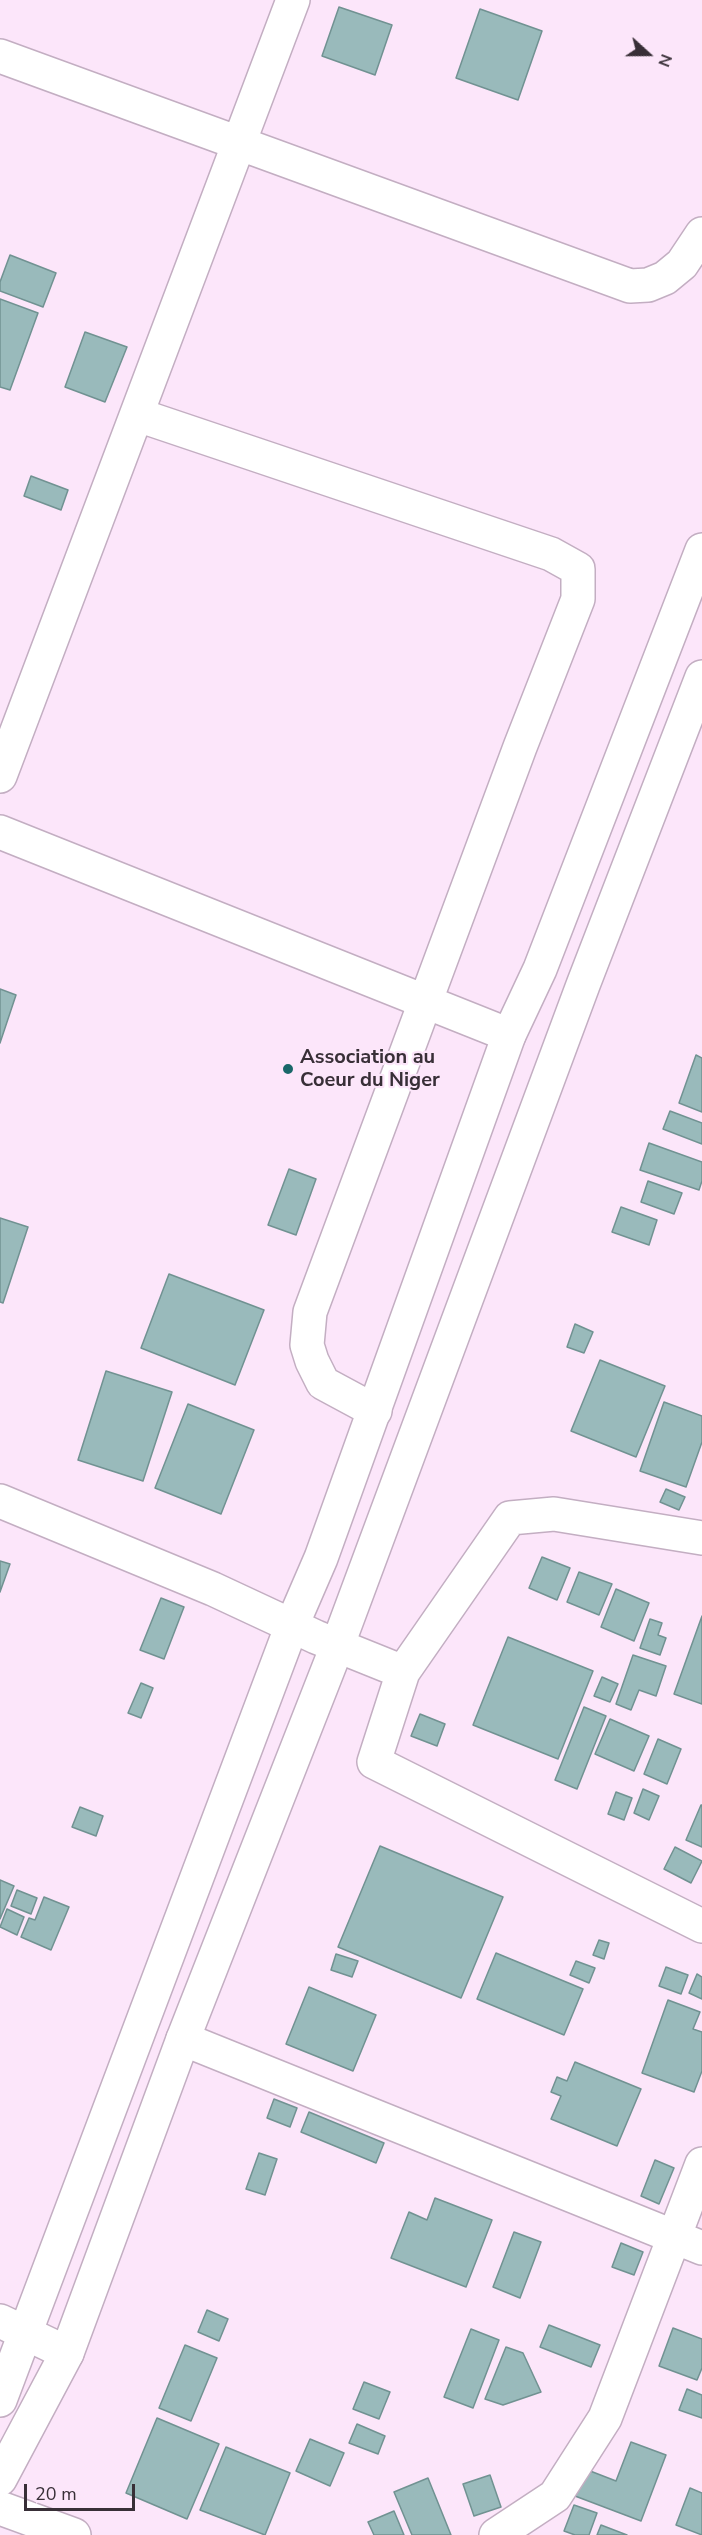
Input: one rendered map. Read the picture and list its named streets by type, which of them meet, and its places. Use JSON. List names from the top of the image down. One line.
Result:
{"places":["Association au Coeur du Niger"],"scale_bar":"20 m","north":"right"}
